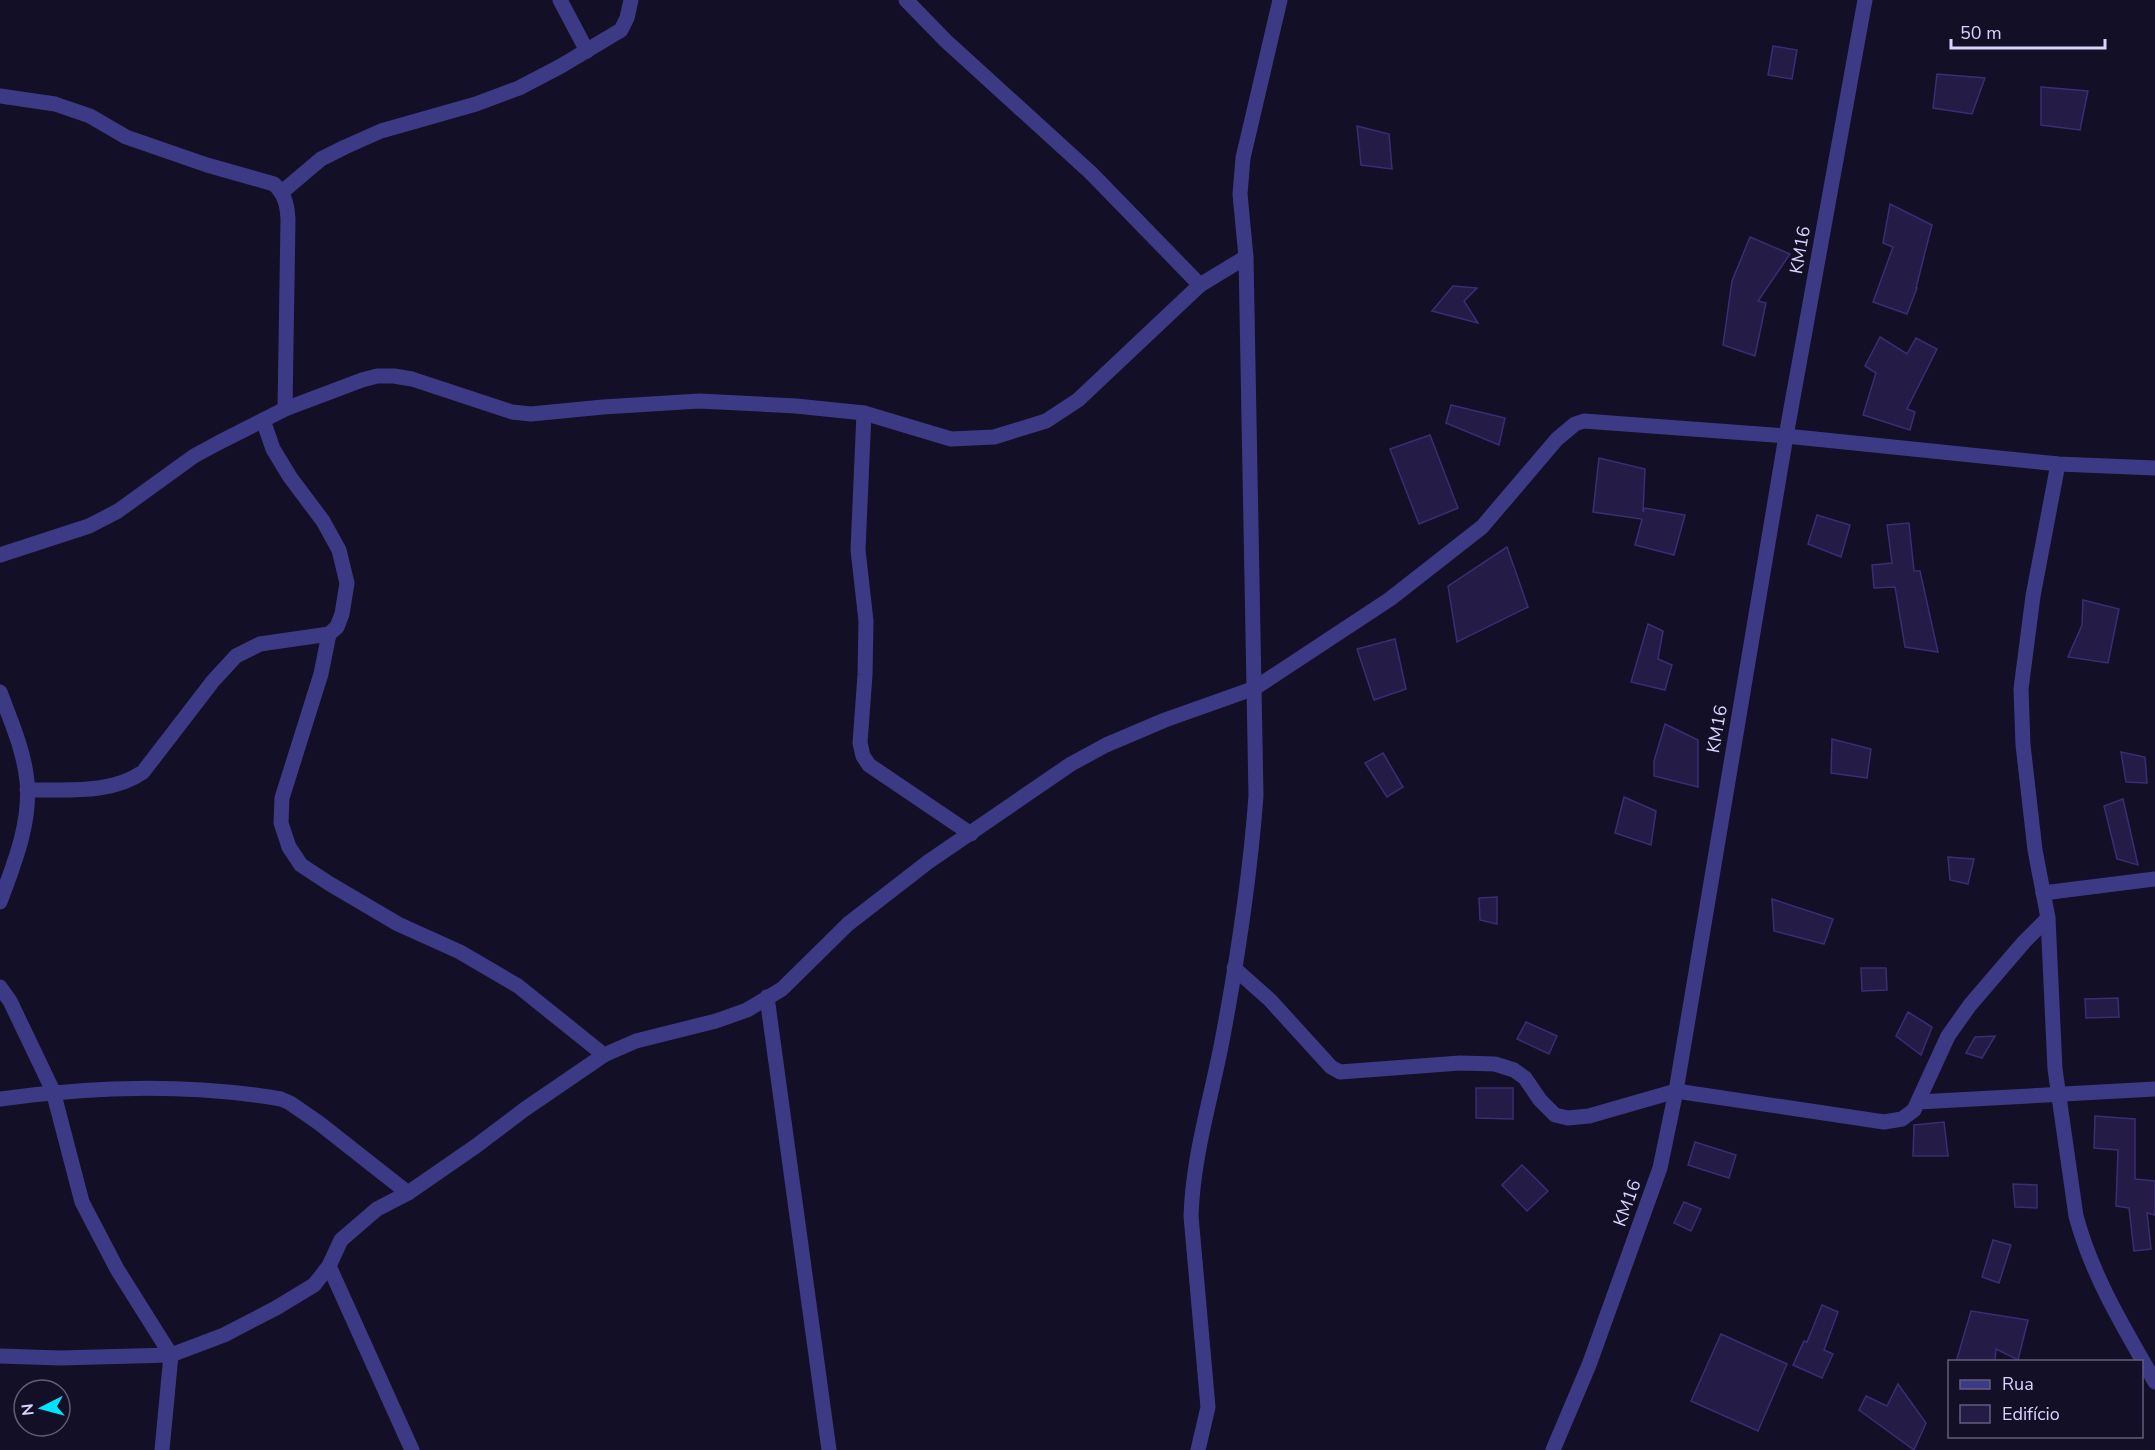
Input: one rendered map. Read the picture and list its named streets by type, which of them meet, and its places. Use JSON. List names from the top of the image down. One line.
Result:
{"streets":{"street":["KM16"]},"legend":["Rua","Edifício"],"scale_bar":"50 m","north":"left"}
